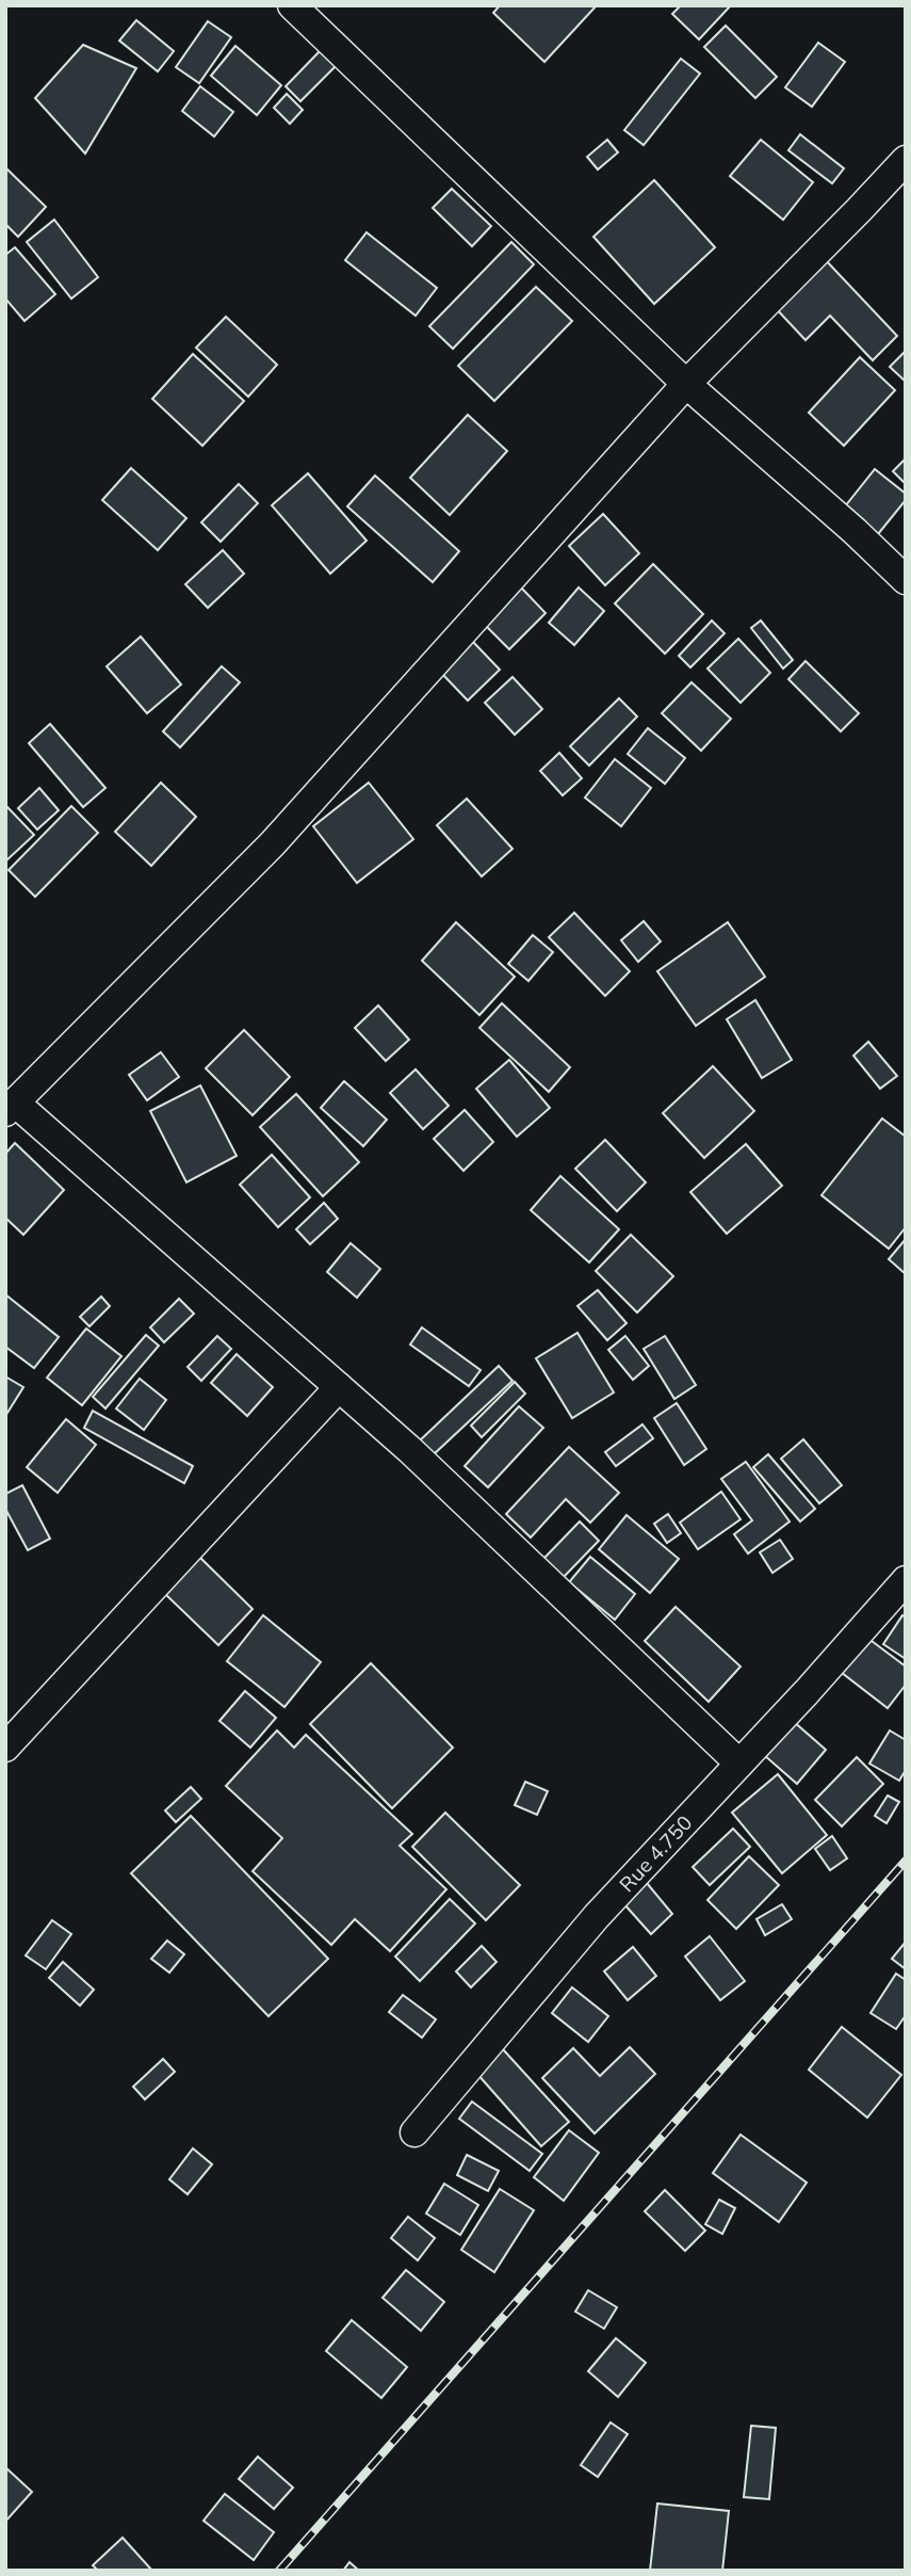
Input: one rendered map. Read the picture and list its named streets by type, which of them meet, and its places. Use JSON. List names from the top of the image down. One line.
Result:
{"streets":{"street":["Rue 4.750"]}}
